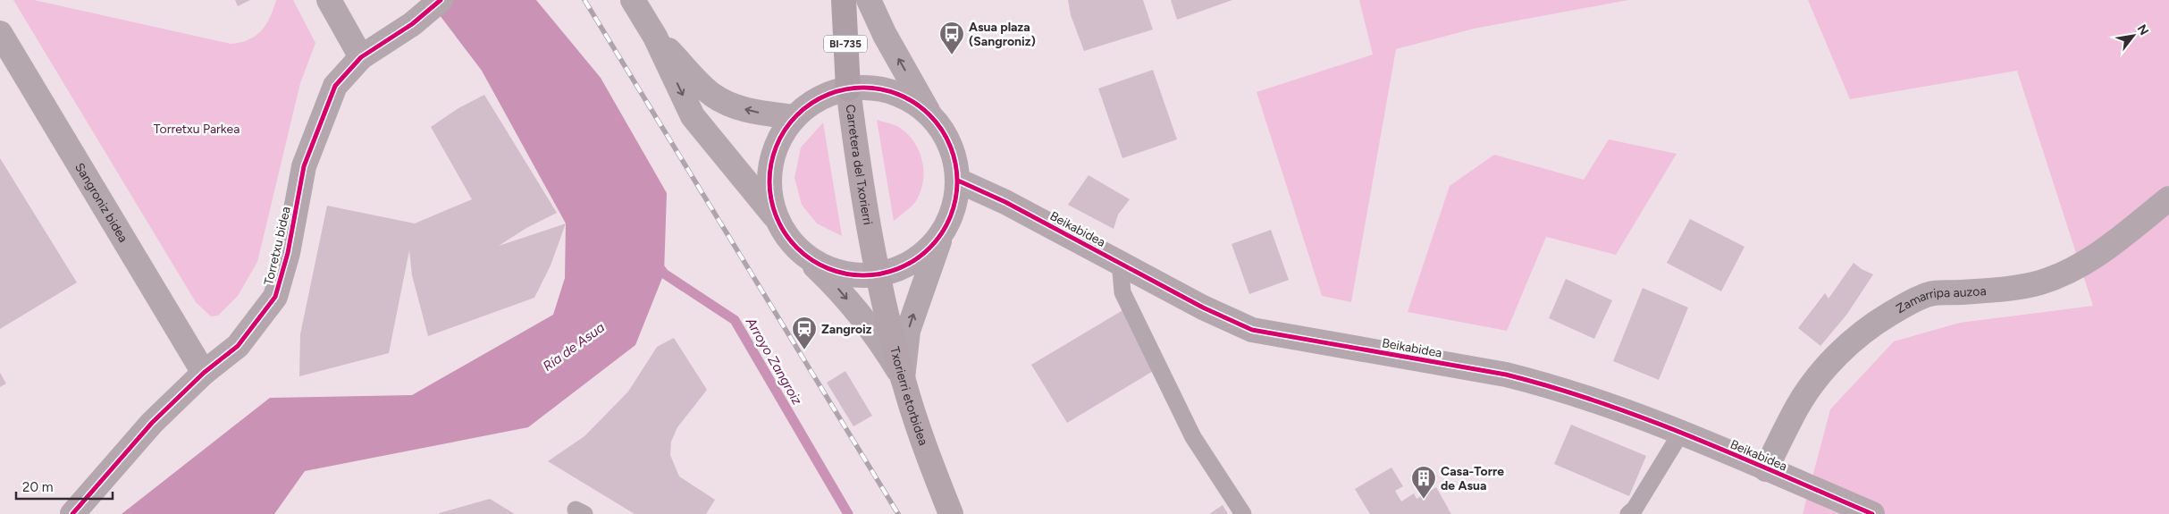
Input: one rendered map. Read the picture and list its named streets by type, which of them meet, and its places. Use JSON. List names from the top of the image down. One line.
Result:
{"streets":{"main road":["BI-735","Carretera del Txorierri"],"street":["Sangroniz bidea","Beikabidea","Torretxu bidea","Zamarripa auzoa","Txorierri etorbidea"]},"crossings":[["Carretera del Txorierri","Txorierri etorbidea"],["Sangroniz bidea","Torretxu bidea"],["Beikabidea","Zamarripa auzoa"]],"water":["Ría de Asua","Arroyo Zangroiz"],"parks":["Torretxu Parkea"],"places":{"bus stop":["Asua plaza (Sangroniz)"],"station":["Zangroiz"],"building":["Casa-Torre de Asua"]},"scale_bar":"20 m","north":"top right"}
